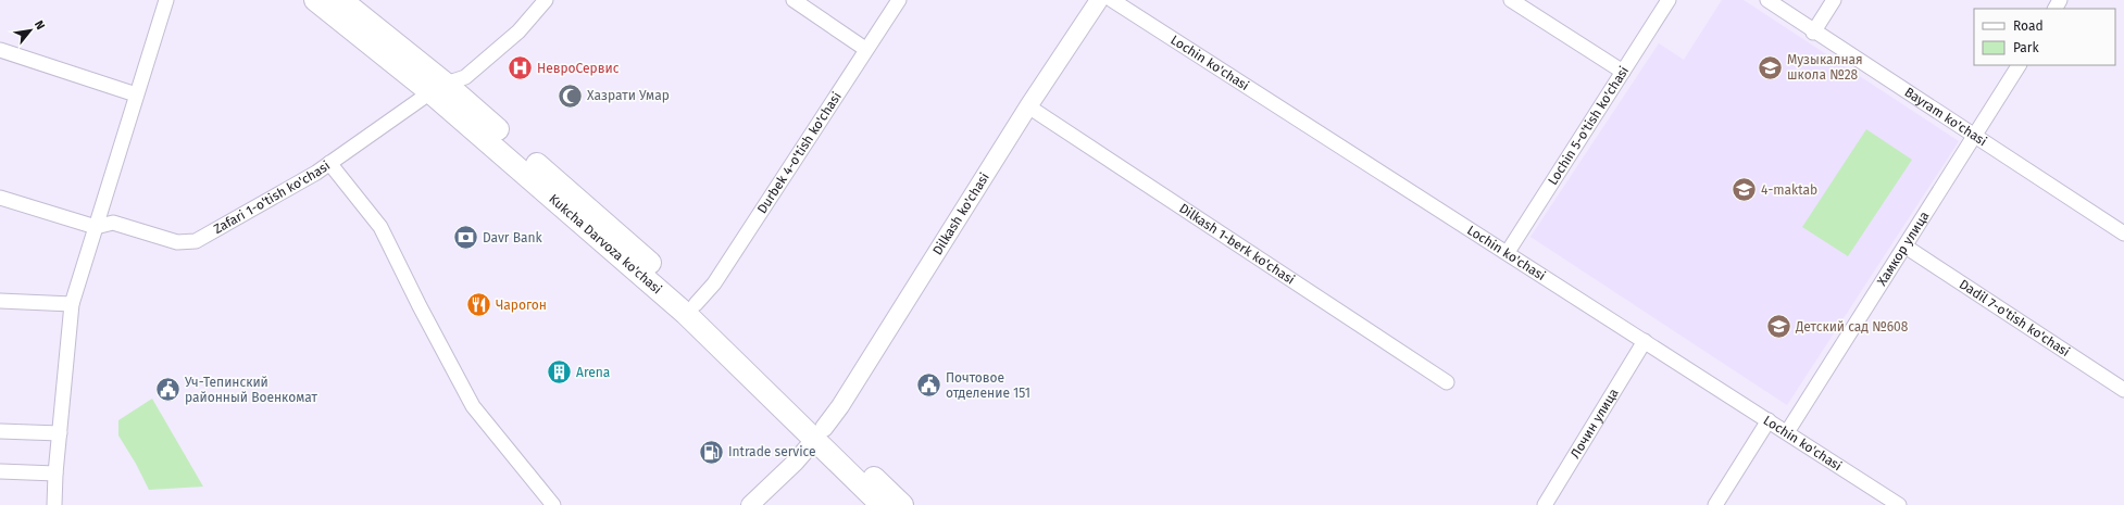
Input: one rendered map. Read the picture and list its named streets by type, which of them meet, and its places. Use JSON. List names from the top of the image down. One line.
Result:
{"streets":{"main road":["Kukcha Darvoza ko'chasi"],"street":["Lochin ko'chasi","Bayram ko'chasi","Lochin 5-o'tish ko'chasi","Durbek 4-o'tish ko'chasi","Zafari 1-o'tish ko'chasi","Dilkash ko'chasi","Dilkash 1-berk ko'chasi","Хамкор улица","Dadil 7-o'tish ko'chasi","Лочин улица"]},"crossings":[["Lochin ko'chasi","Lochin 5-o'tish ko'chasi"],["Lochin ko'chasi","Хамкор улица"],["Lochin ko'chasi","Лочин улица"],["Bayram ko'chasi","Хамкор улица"],["Durbek 4-o'tish ko'chasi","Kukcha Darvoza ko'chasi"],["Zafari 1-o'tish ko'chasi","Kukcha Darvoza ko'chasi"],["Dilkash ko'chasi","Kukcha Darvoza ko'chasi"],["Dilkash ko'chasi","Dilkash 1-berk ko'chasi"],["Хамкор улица","Dadil 7-o'tish ko'chasi"]],"places":{"school or university":["Музыкалная школа №28","4-maktab","Детский сад №608"],"hospital":["НевроСервис"],"mosque":["Хазрати Умар"],"bank":["Davr Bank"],"restaurant":["Чарогон"],"building":["Arena"],"public building":["Почтовое отделение 151","Уч-Тепинский районный Военкомат"],"fuel station":["Intrade service"]},"legend":["Road","Park"],"north":"top right"}
